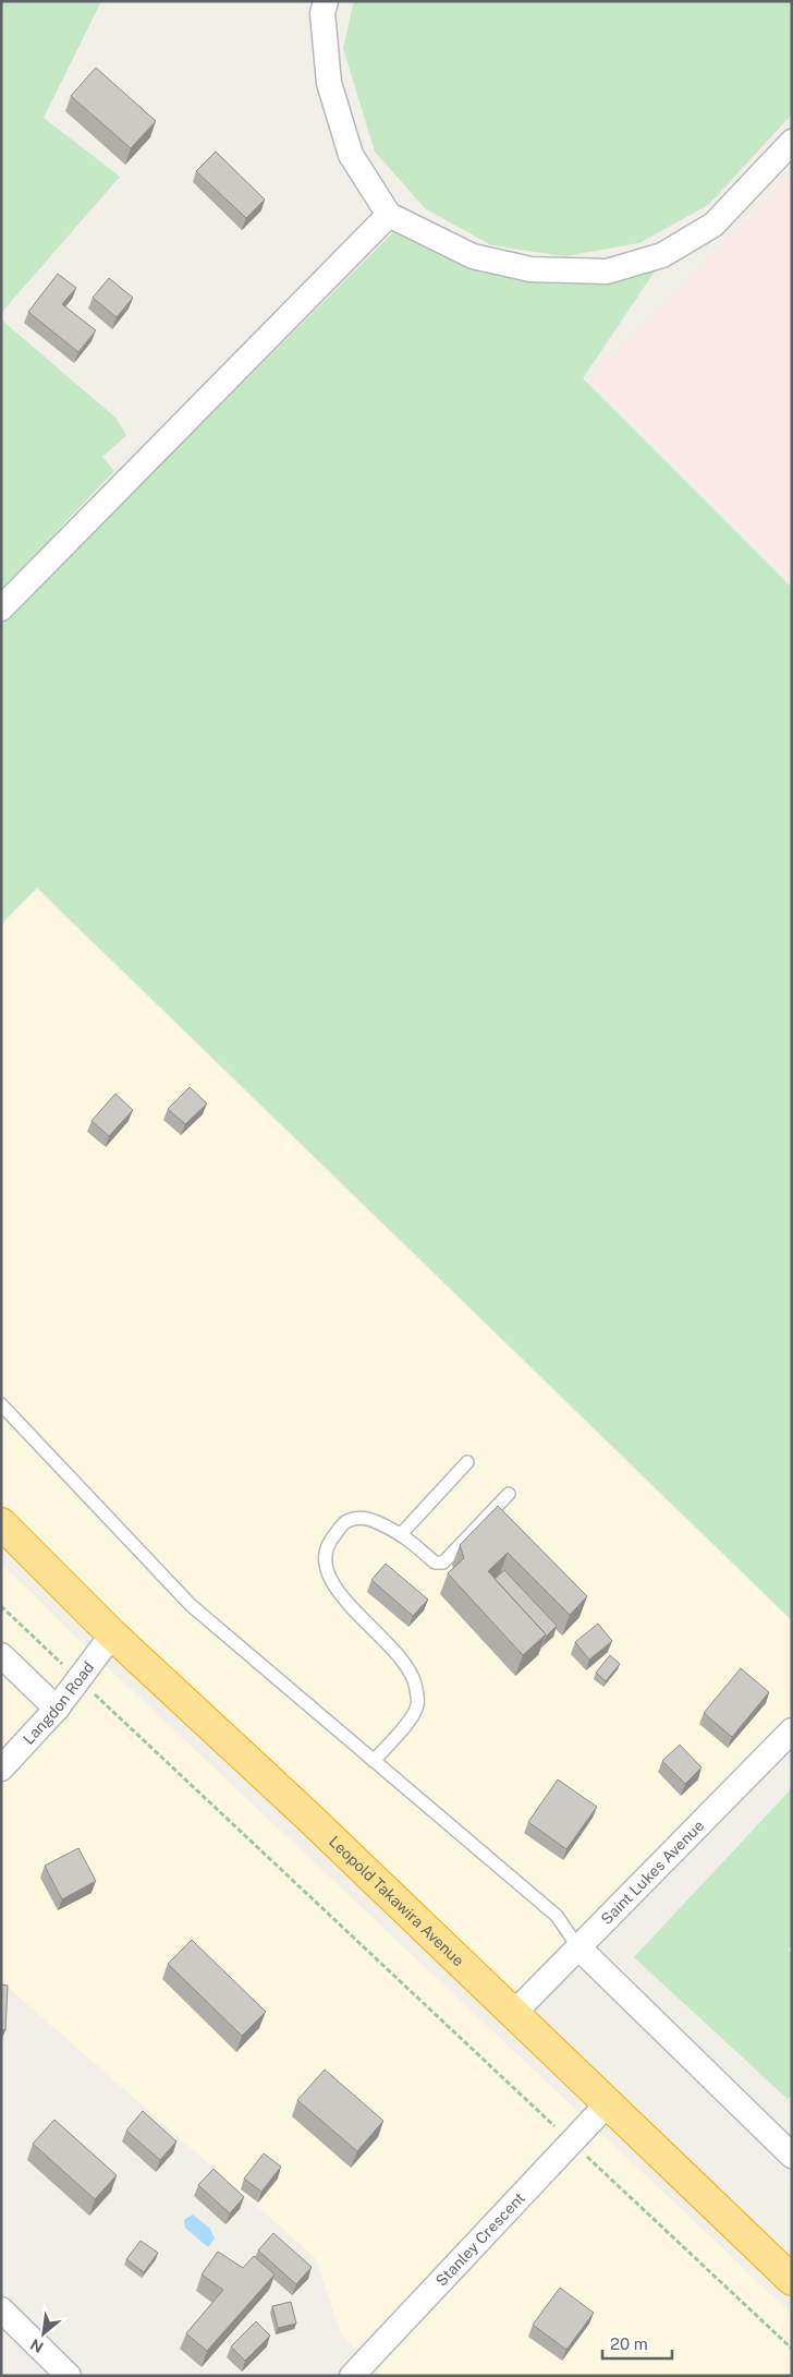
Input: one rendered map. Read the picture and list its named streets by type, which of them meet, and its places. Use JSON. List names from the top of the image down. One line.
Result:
{"streets":{"highway":["Leopold Takawira Avenue"],"street":["Langdon Road","Saint Lukes Avenue","Stanley Crescent"]},"crossings":[["Langdon Road","Leopold Takawira Avenue"],["Saint Lukes Avenue","Leopold Takawira Avenue"],["Leopold Takawira Avenue","Stanley Crescent"]],"scale_bar":"20 m","north":"bottom left"}
